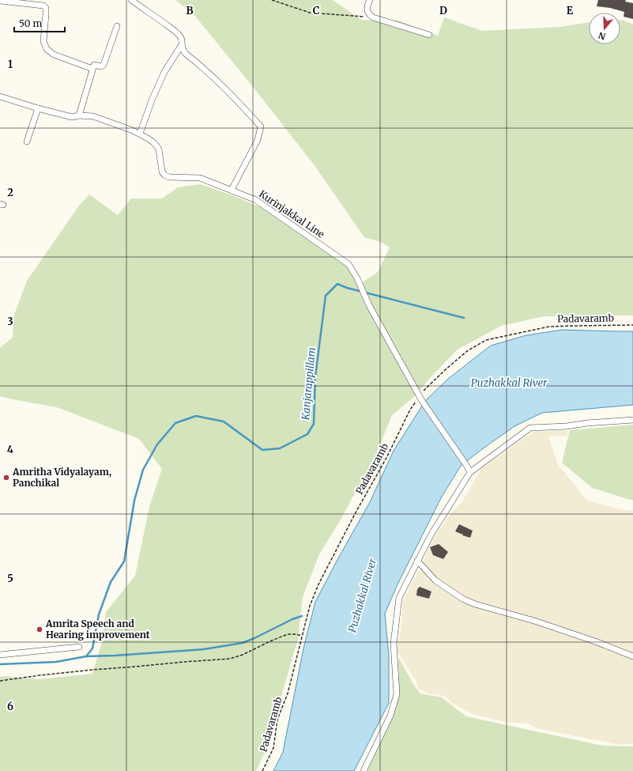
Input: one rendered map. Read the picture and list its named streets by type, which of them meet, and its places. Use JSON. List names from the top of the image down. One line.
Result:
{"streets":{"street":["Kurinjakkal Line"],"path":["Padavaramb"]},"crossings":[["Kurinjakkal Line","Padavaramb"]],"water":["Puzhakkal River","Kanjarappillam"],"places":["Amritha Vidyalayam, Panchikal","Amrita Speech and Hearing improvement"],"scale_bar":"50 m","north":"bottom","grid":{"columns":["B","C","D","E"],"rows":["1","2","3","4","5","6"]}}
